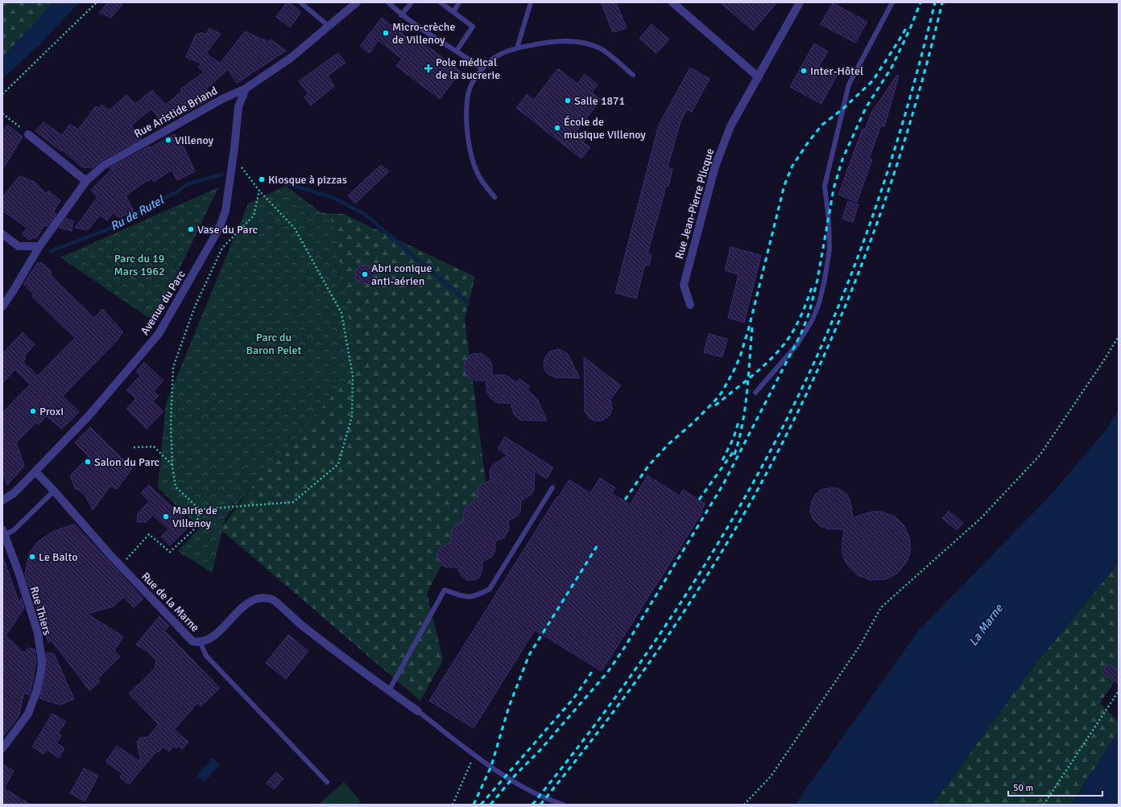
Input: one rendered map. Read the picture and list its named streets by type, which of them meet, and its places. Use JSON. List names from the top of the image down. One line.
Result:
{"streets":{"street":["Rue Aristide Briand","Rue Jean-Pierre Plicque","Avenue du Parc","Rue de la Marne","Rue Thiers"]},"crossings":[["Rue Aristide Briand","Avenue du Parc"],["Avenue du Parc","Rue de la Marne"]],"water":["Ru de Rutel","La Marne"],"parks":["Parc du 19 Mars 1962","Parc du Baron Pelet"],"places":{"other":["Micro-crèche de Villenoy","Inter-Hôtel","Salle 1871","École de musique Villenoy","Villenoy","Kiosque à pizzas","Vase du Parc","Abri conique anti-aérien","Proxi","Salon du Parc","Mairie de Villenoy","Le Balto"],"health":["Pole médical de la sucrerie"]},"scale_bar":"50 m"}
